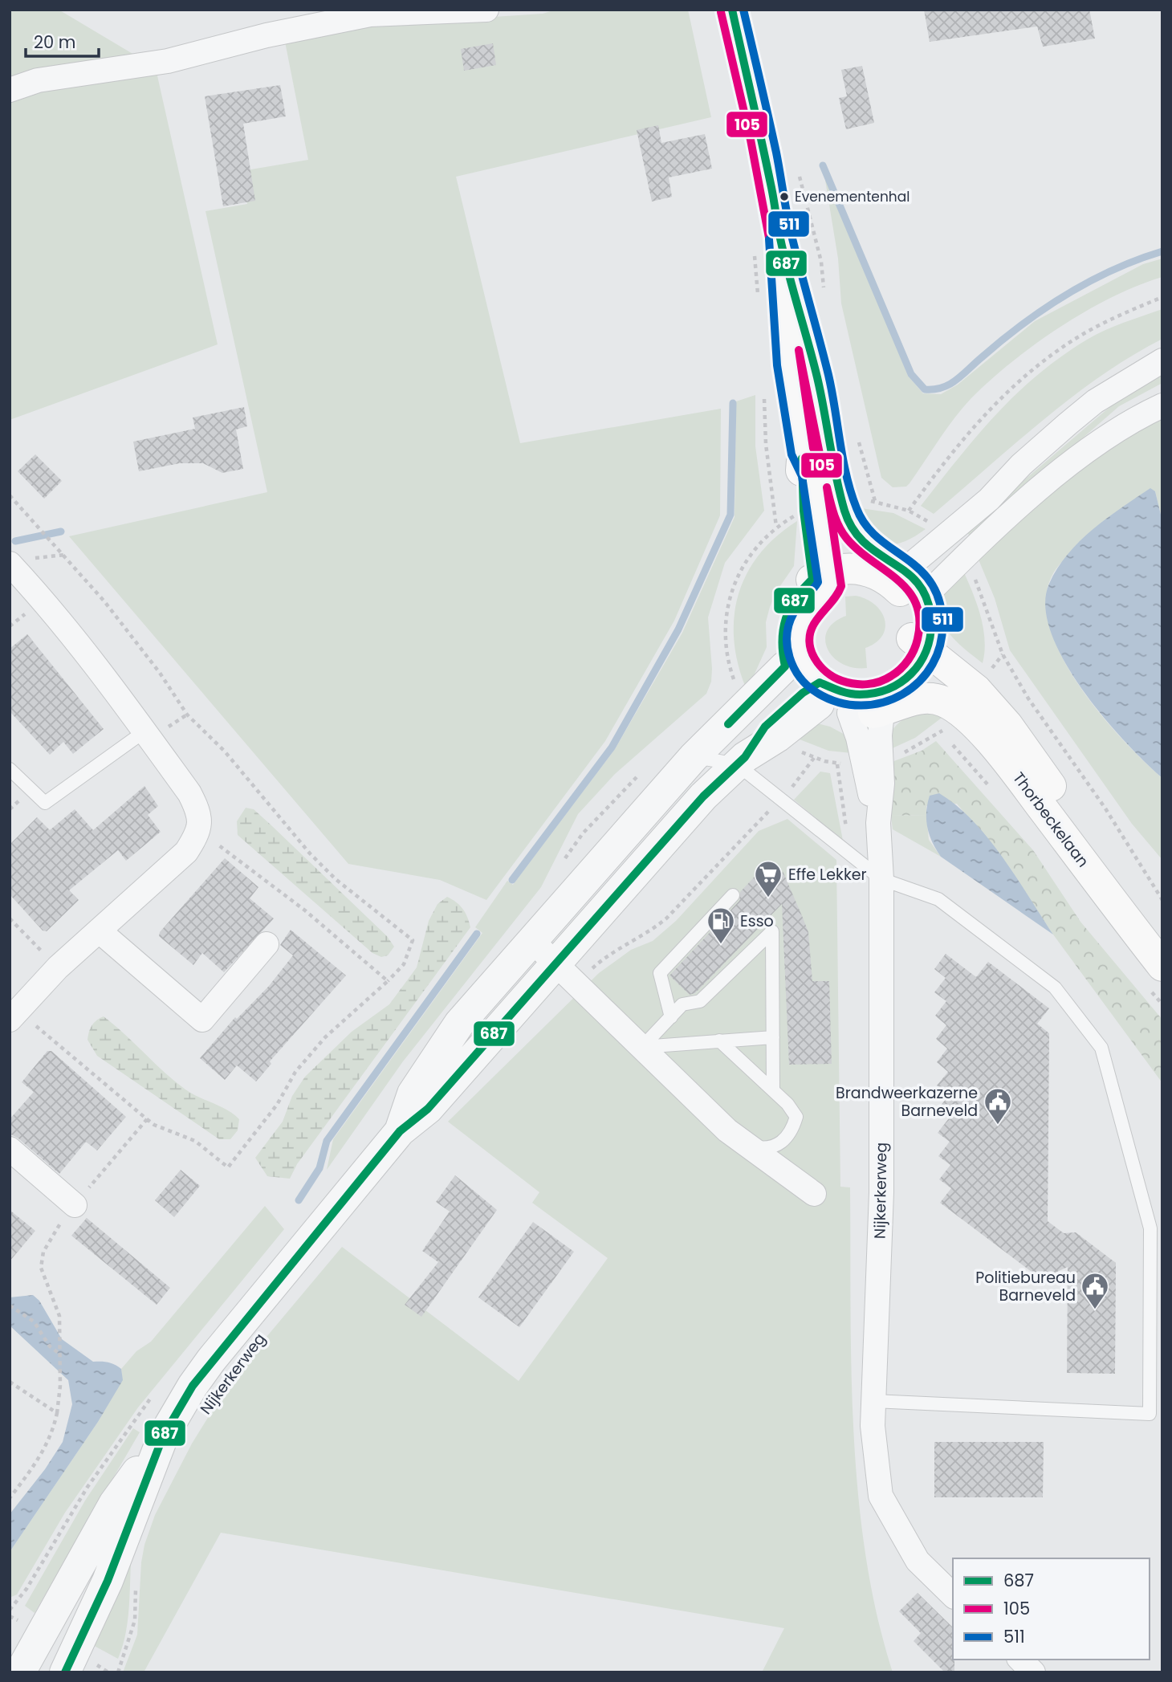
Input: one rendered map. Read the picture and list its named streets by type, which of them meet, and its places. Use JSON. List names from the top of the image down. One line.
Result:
{"streets":{"main road":["Thorbeckelaan"],"street":["Nijkerkerweg"]},"crossings":[["Thorbeckelaan","Nijkerkerweg"]],"places":{"other":["Evenementenhal"],"supermarket":["Effe Lekker"],"fuel station":["Esso"],"public building":["Brandweerkazerne Barneveld","Politiebureau Barneveld"]},"lines":["transit line 687","transit line 511","transit line 105"],"legend":["687","105","511"],"scale_bar":"20 m"}
